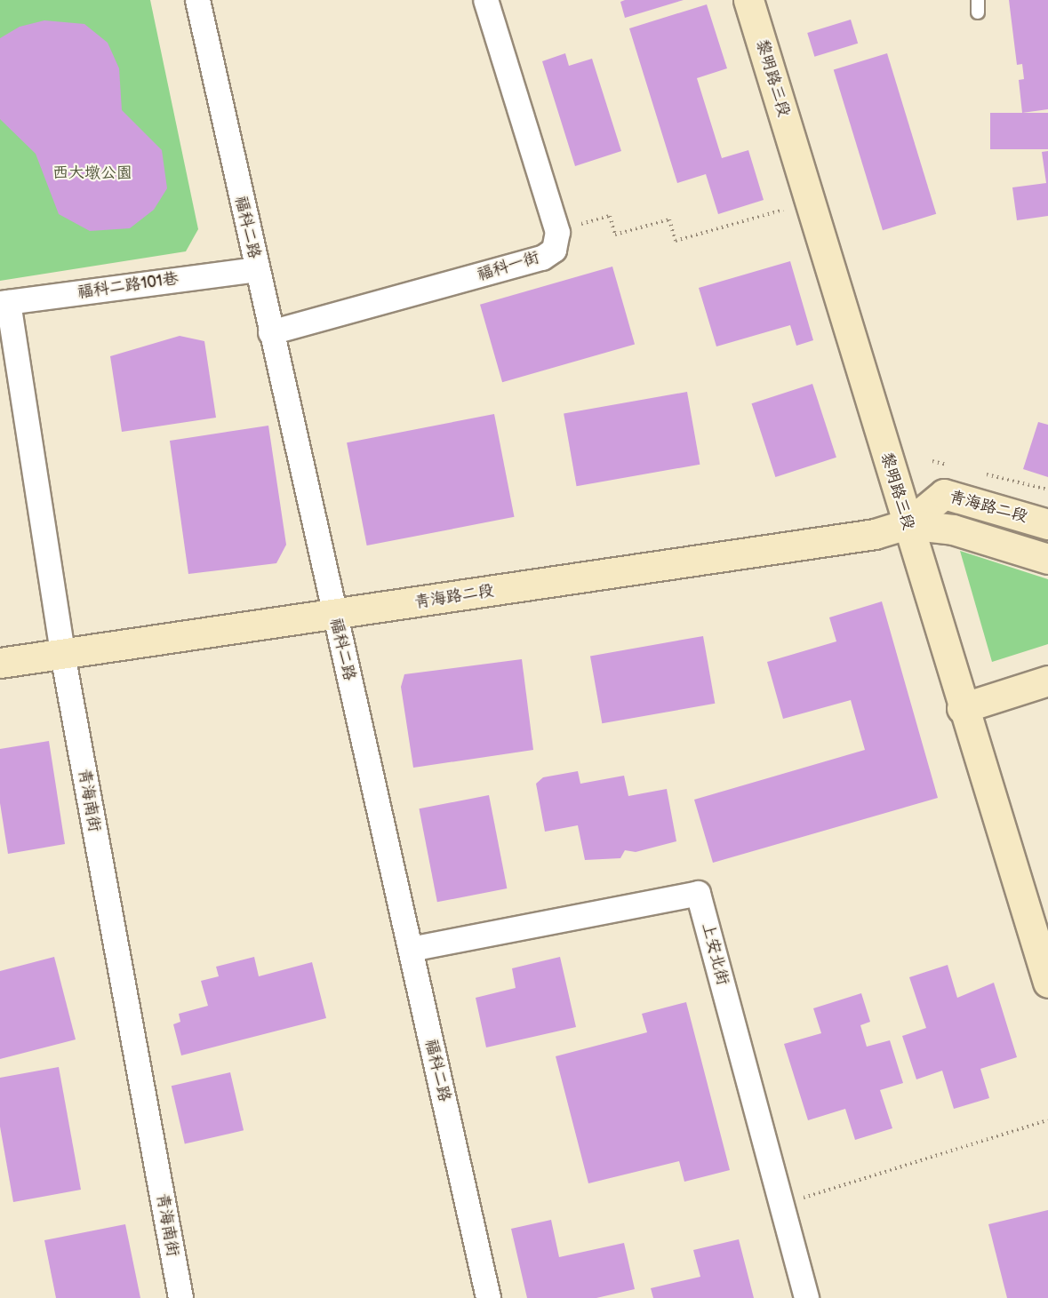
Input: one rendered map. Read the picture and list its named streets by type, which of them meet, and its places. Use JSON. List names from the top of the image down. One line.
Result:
{"streets":{"main road":["黎明路三段","青海路二段"],"street":["福科二路","福科一街","福科二路101巷","青海南街","上安北街"]},"crossings":[["黎明路三段","青海路二段"],["福科二路","福科一街"],["福科二路","福科二路101巷"],["福科二路","青海路二段"],["福科二路","上安北街"],["福科二路101巷","青海南街"],["青海路二段","青海南街"]],"parks":["西大墩公園"]}
